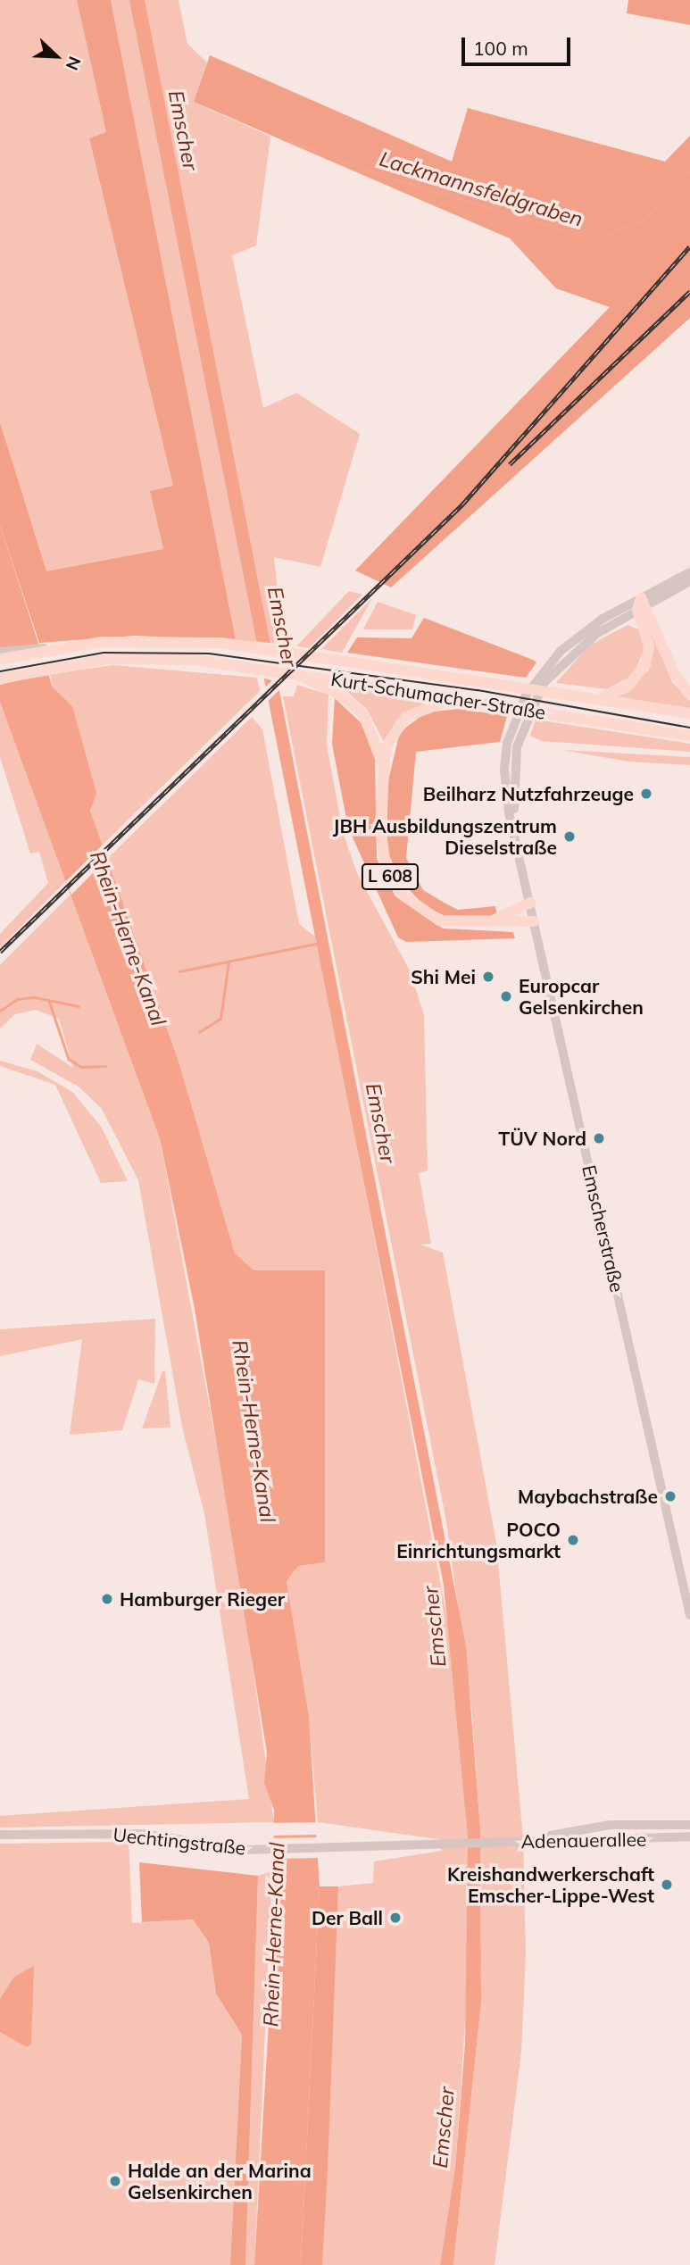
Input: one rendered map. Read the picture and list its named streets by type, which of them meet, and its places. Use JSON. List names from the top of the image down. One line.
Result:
{"streets":{"main road":["Kurt-Schumacher-Straße","L 608"],"street":["Emscherstraße","Adenauerallee","Uechtingstraße"]},"crossings":[["Kurt-Schumacher-Straße","L 608"],["L 608","Emscherstraße"],["Adenauerallee","Uechtingstraße"]],"water":["Emscher","Lackmannsfeldgraben","Rhein-Herne-Kanal"],"places":["Beilharz Nutzfahrzeuge","JBH Ausbildungszentrum Dieselstraße","Shi Mei","Europcar Gelsenkirchen","TÜV Nord","Maybachstraße","POCO Einrichtungsmarkt","Hamburger Rieger","Kreishandwerkerschaft Emscher-Lippe-West","Der Ball","Halde an der Marina Gelsenkirchen"],"scale_bar":"100 m","north":"bottom right"}
